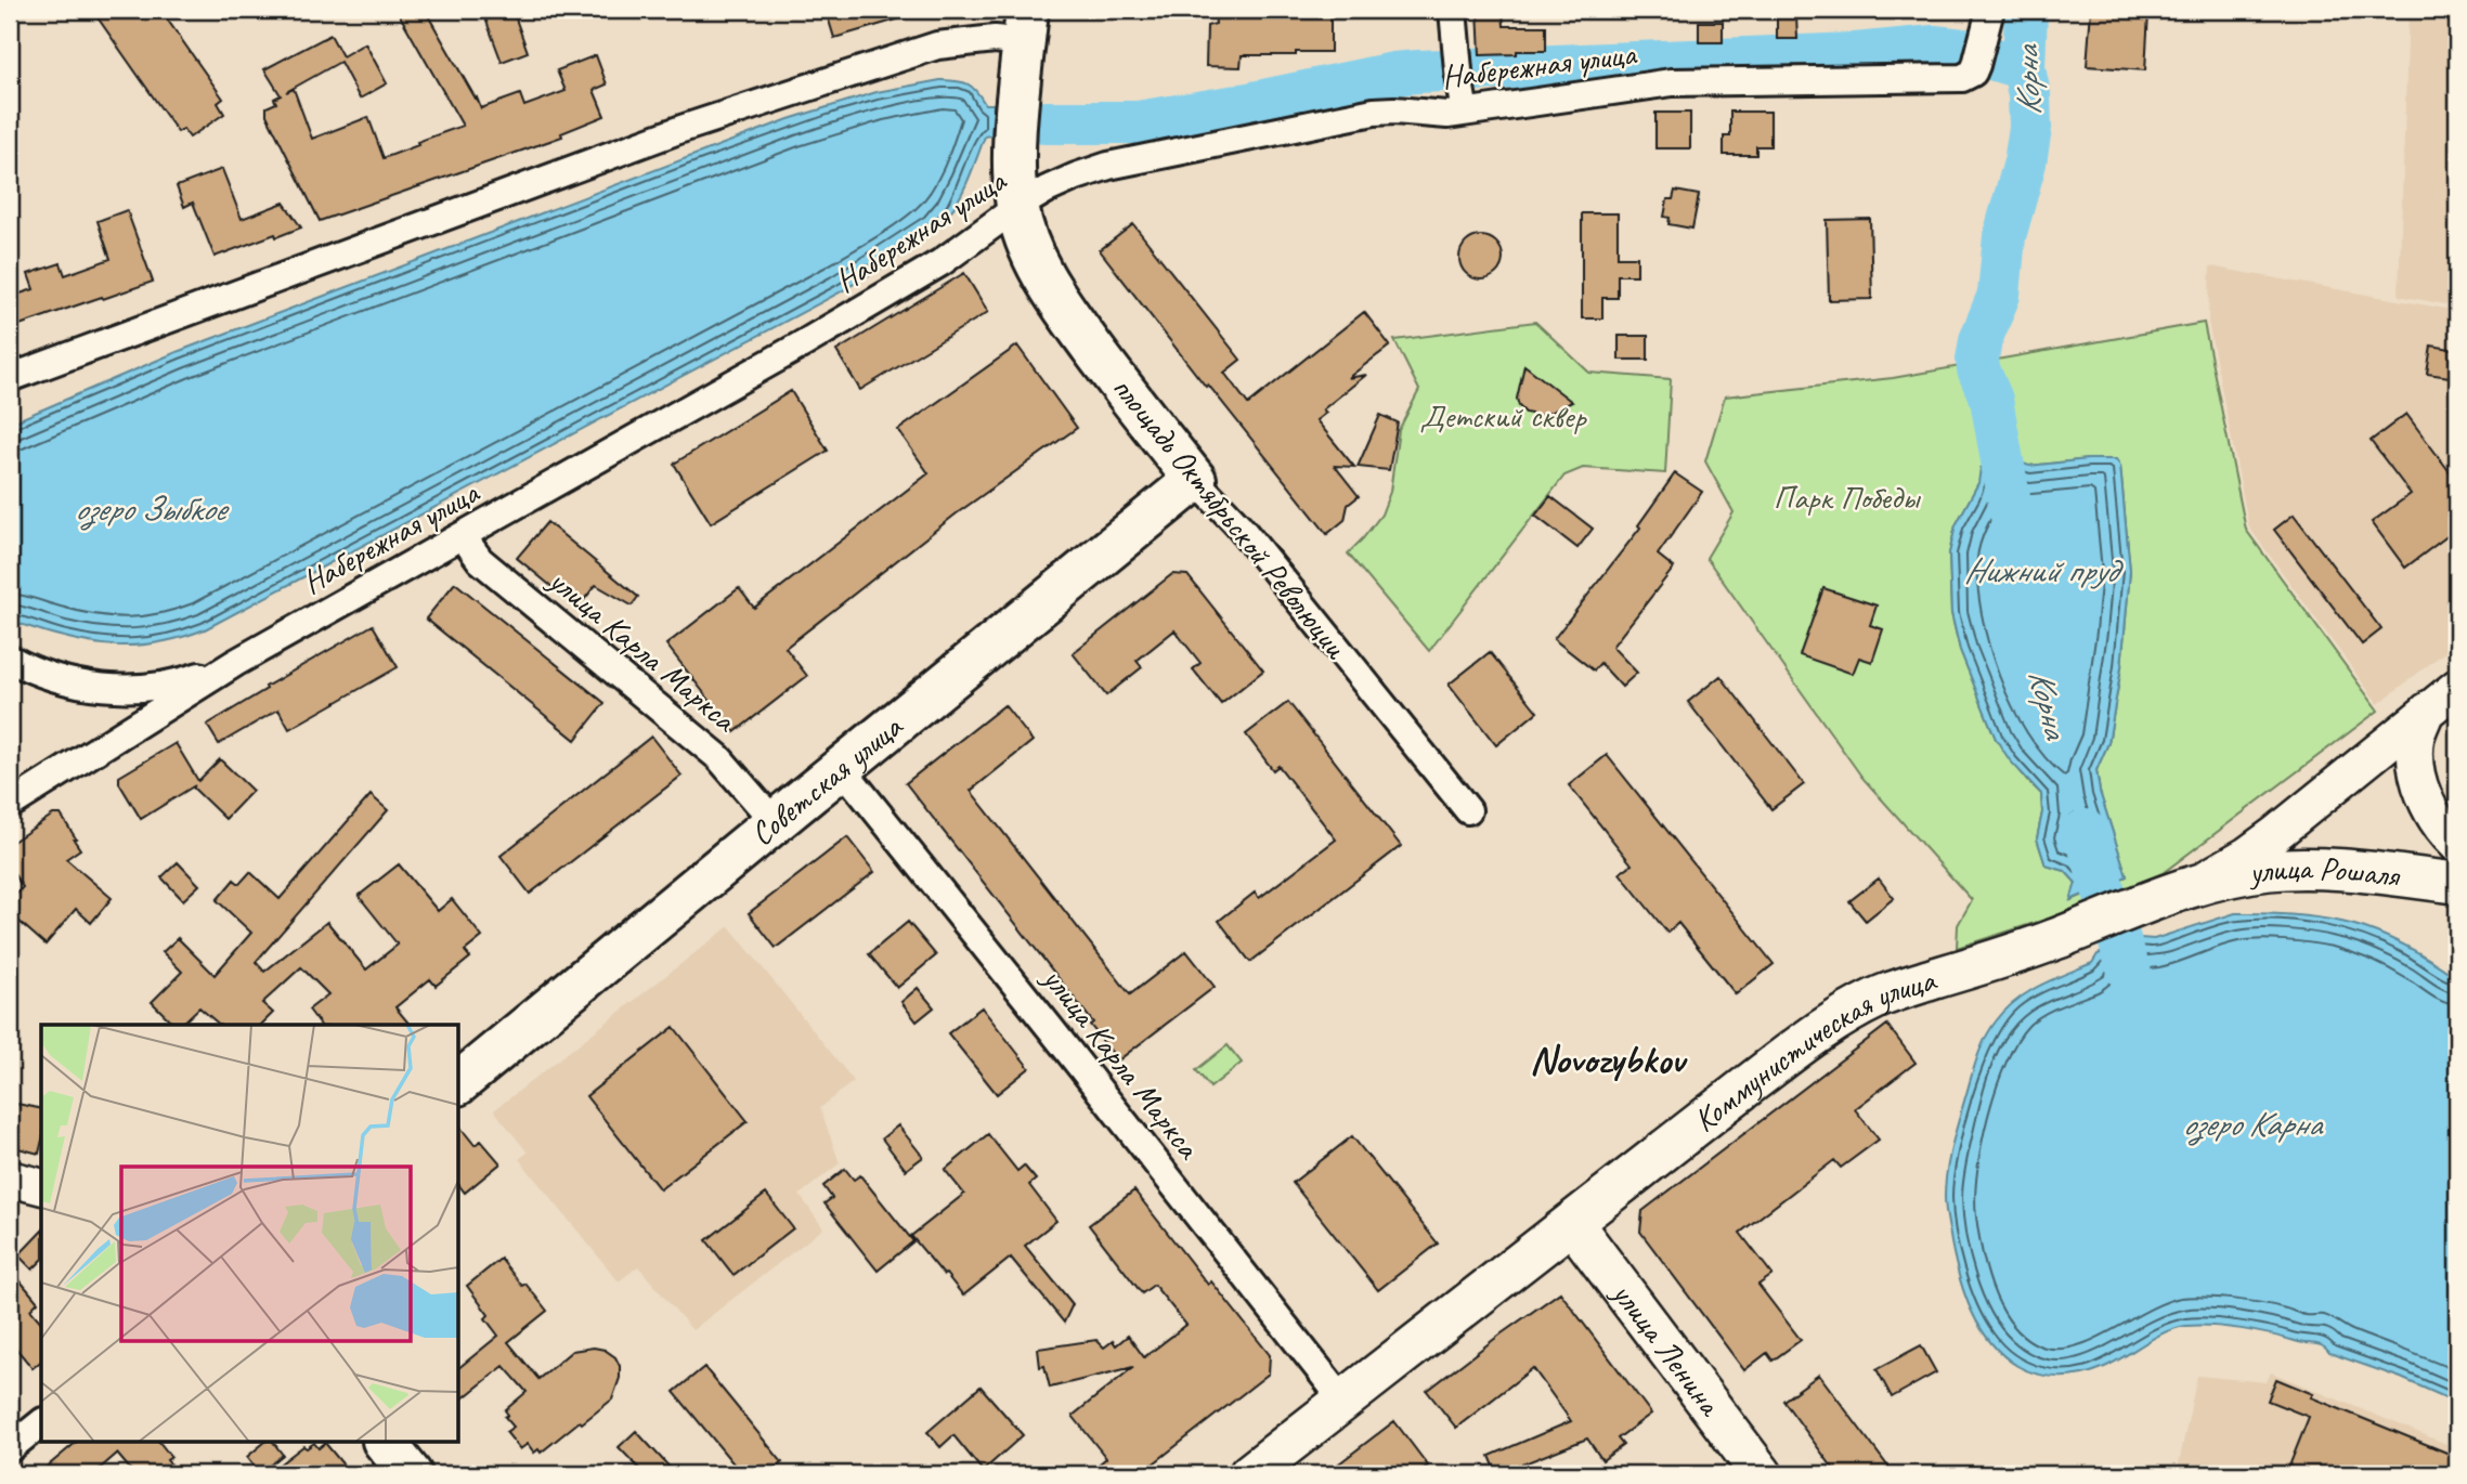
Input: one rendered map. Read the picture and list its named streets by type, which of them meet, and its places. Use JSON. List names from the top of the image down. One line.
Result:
{"streets":{"main road":["площадь Октябрьской Революции","Советская улица","улица Рошаля","Коммунистическая улица","улица Ленина"],"street":["Набережная улица","улица Карла Маркса"]},"crossings":[["Набережная улица","площадь Октябрьской Революции"],["Набережная улица","улица Карла Маркса"],["площадь Октябрьской Революции","Советская улица"],["улица Карла Маркса","Советская улица"],["улица Карла Маркса","Коммунистическая улица"],["улица Рошаля","Коммунистическая улица"],["Коммунистическая улица","улица Ленина"]],"districts":["Novozybkov"],"water":["Корна","озеро Зыбкое","Нижний пруд","озеро Карна"],"parks":["Детский сквер","Парк Победы"]}
